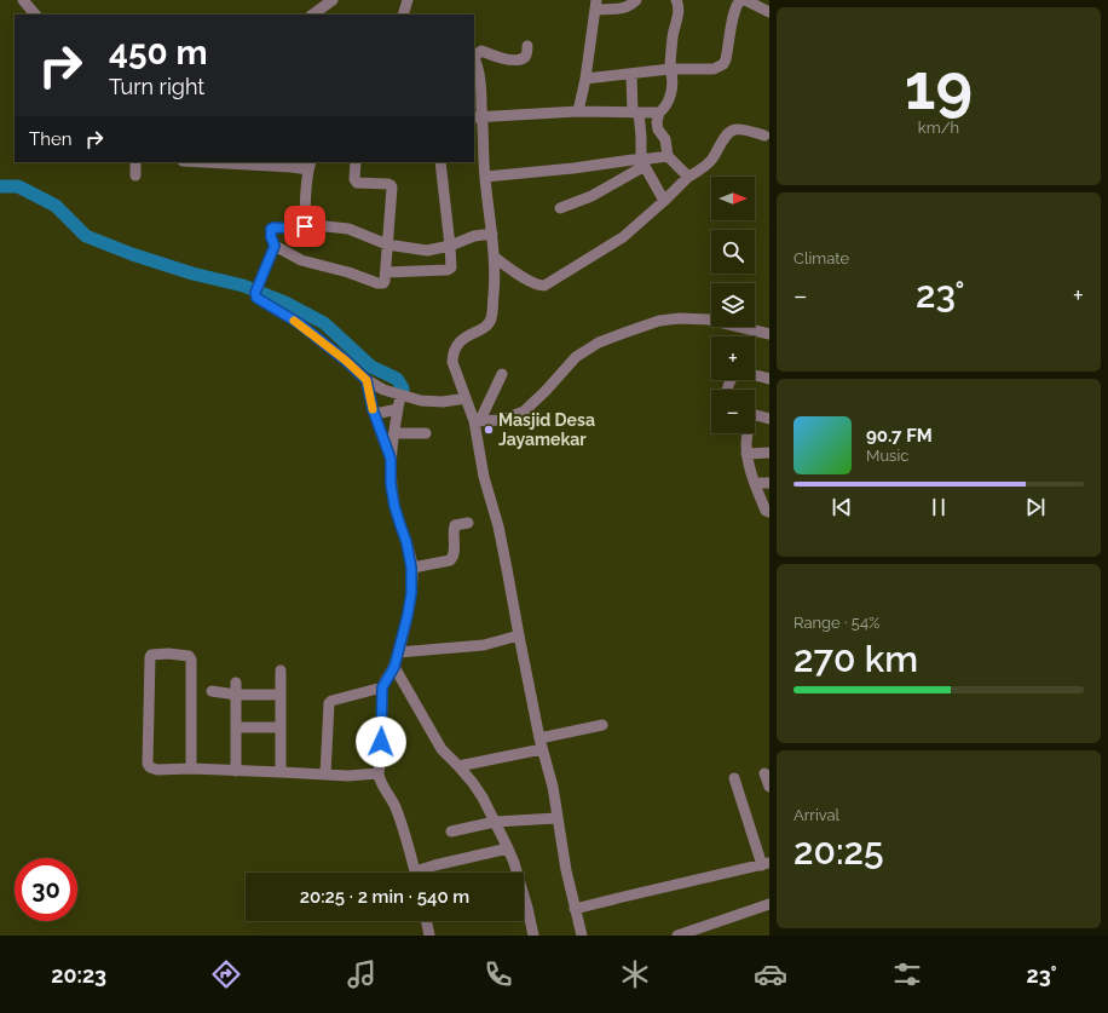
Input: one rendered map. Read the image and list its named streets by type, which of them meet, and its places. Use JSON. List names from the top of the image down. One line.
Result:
{"places":["Masjid Desa Jayamekar"],"north":"right","page":{"tile":[["19","km/h"],"Climate",["Range · 54%","270 km"],["Arrival","20:25"]],"turn":["450 m","Turn right"],"then":"Then","map_buttons":["+","−"],"heat":["−","23°","+"],"song":["90.7 FM","Music"],"limit":"30","trip":"20:25 · 2 min · 540 m","tabs":["20:23","23°"]}}
